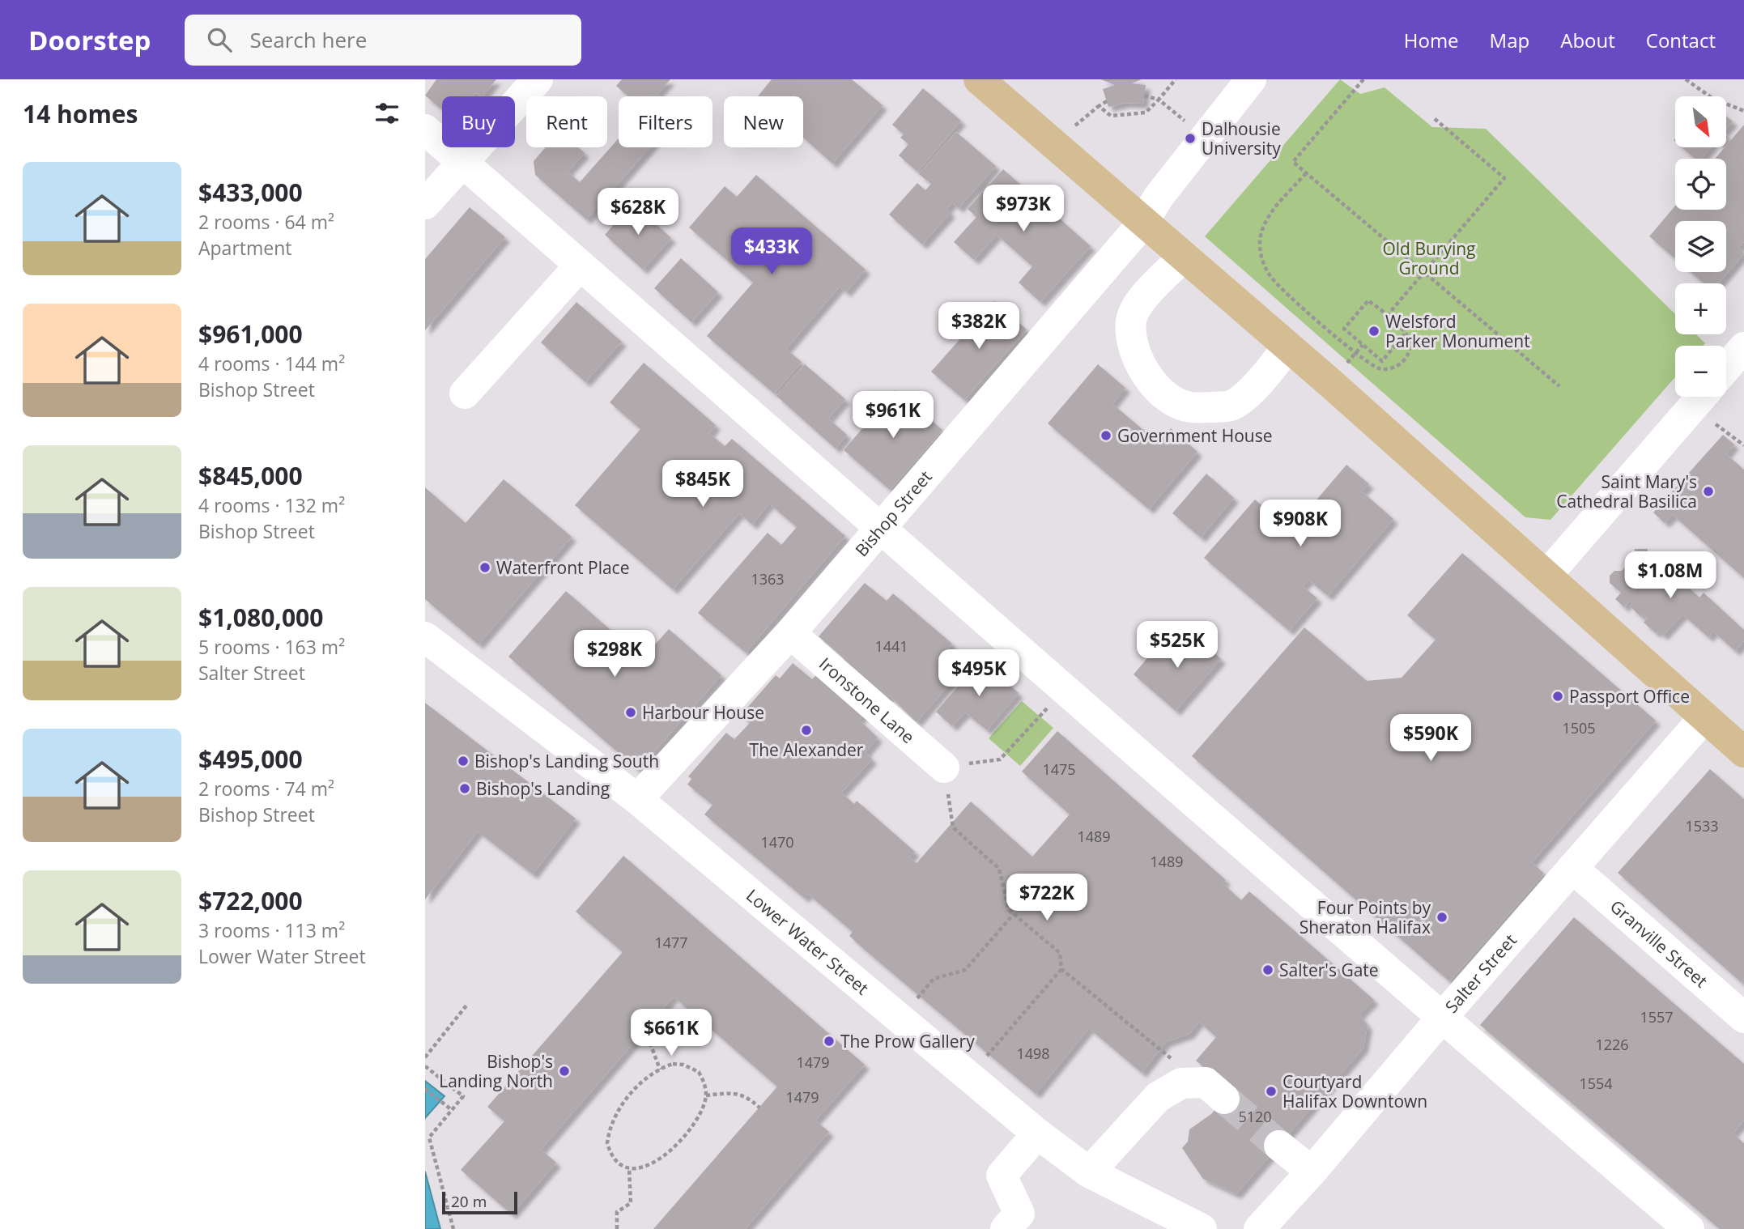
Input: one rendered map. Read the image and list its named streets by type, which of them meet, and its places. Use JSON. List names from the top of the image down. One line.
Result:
{"streets":{"street":["Bishop Street","Ironstone Lane","Lower Water Street","Granville Street","Salter Street"]},"crossings":[["Bishop Street","Ironstone Lane"],["Bishop Street","Lower Water Street"],["Granville Street","Salter Street"]],"parks":["Old Burying Ground"],"places":["Dalhousie University","Welsford Parker Monument","Government House","Saint Mary's Cathedral Basilica","Waterfront Place","Passport Office","Harbour House","The Alexander","Bishop's Landing South","Bishop's Landing","Four Points by Sheraton Halifax","Salter's Gate","The Prow Gallery","Bishop's Landing North","Courtyard Halifax Downtown"],"house_numbers":["1363","1441","1505","1475","1533","1489","1470","1489","1477","1557","1226","1498","1479","1554","1479","5120"],"scale_bar":"20 m","north":"bottom right","page":{"header":"Doorstep","search":"Search here","nav":["Home","Map","About","Contact"],"heading":"14 homes","map_buttons":["+","−"],"chip":["Buy","Rent","Filters","New"],"list":[{"name":"$433,000","note":"2 rooms · 64 m² · Apartment"},{"name":"$961,000","note":"4 rooms · 144 m² · Bishop Street"},{"name":"$845,000","note":"4 rooms · 132 m² · Bishop Street"},{"name":"$1,080,000","note":"5 rooms · 163 m² · Salter Street"},{"name":"$495,000","note":"2 rooms · 74 m² · Bishop Street"},{"name":"$722,000","note":"3 rooms · 113 m² · Lower Water Street"}],"price":["$973K","$628K","$433K","$382K","$961K","$845K","$908K","$1.08M","$525K","$298K","$495K","$590K","$722K","$661K"],"scale":"20 m"}}
